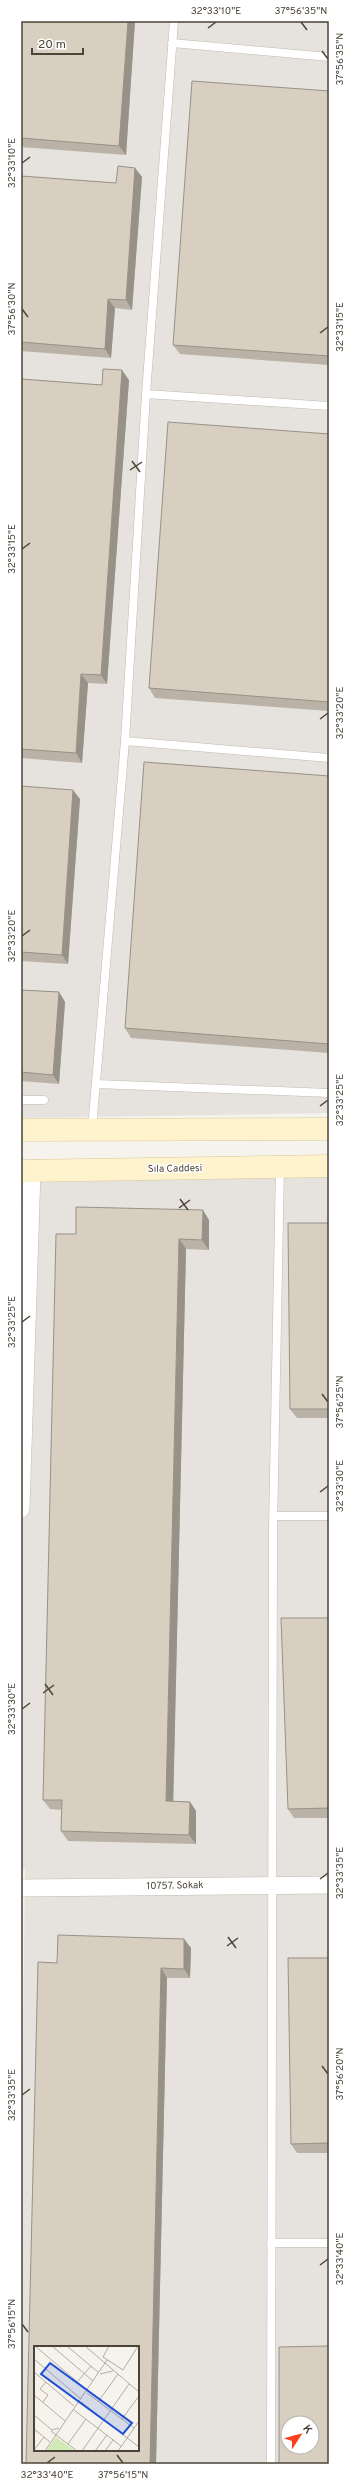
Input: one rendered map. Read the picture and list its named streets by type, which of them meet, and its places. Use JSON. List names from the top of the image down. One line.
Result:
{"streets":{"street":["Sıla Caddesi","10757. Sokak"]},"scale_bar":"20 m","north":"top right","coordinates":["32°33'10\"E","37°56'35\"N","37°56'30\"N","32°33'15\"E","32°33'20\"E","32°33'25\"E","37°56'25\"N","32°33'30\"E","32°33'35\"E","37°56'20\"N","32°33'40\"E","37°56'15\"N"]}
